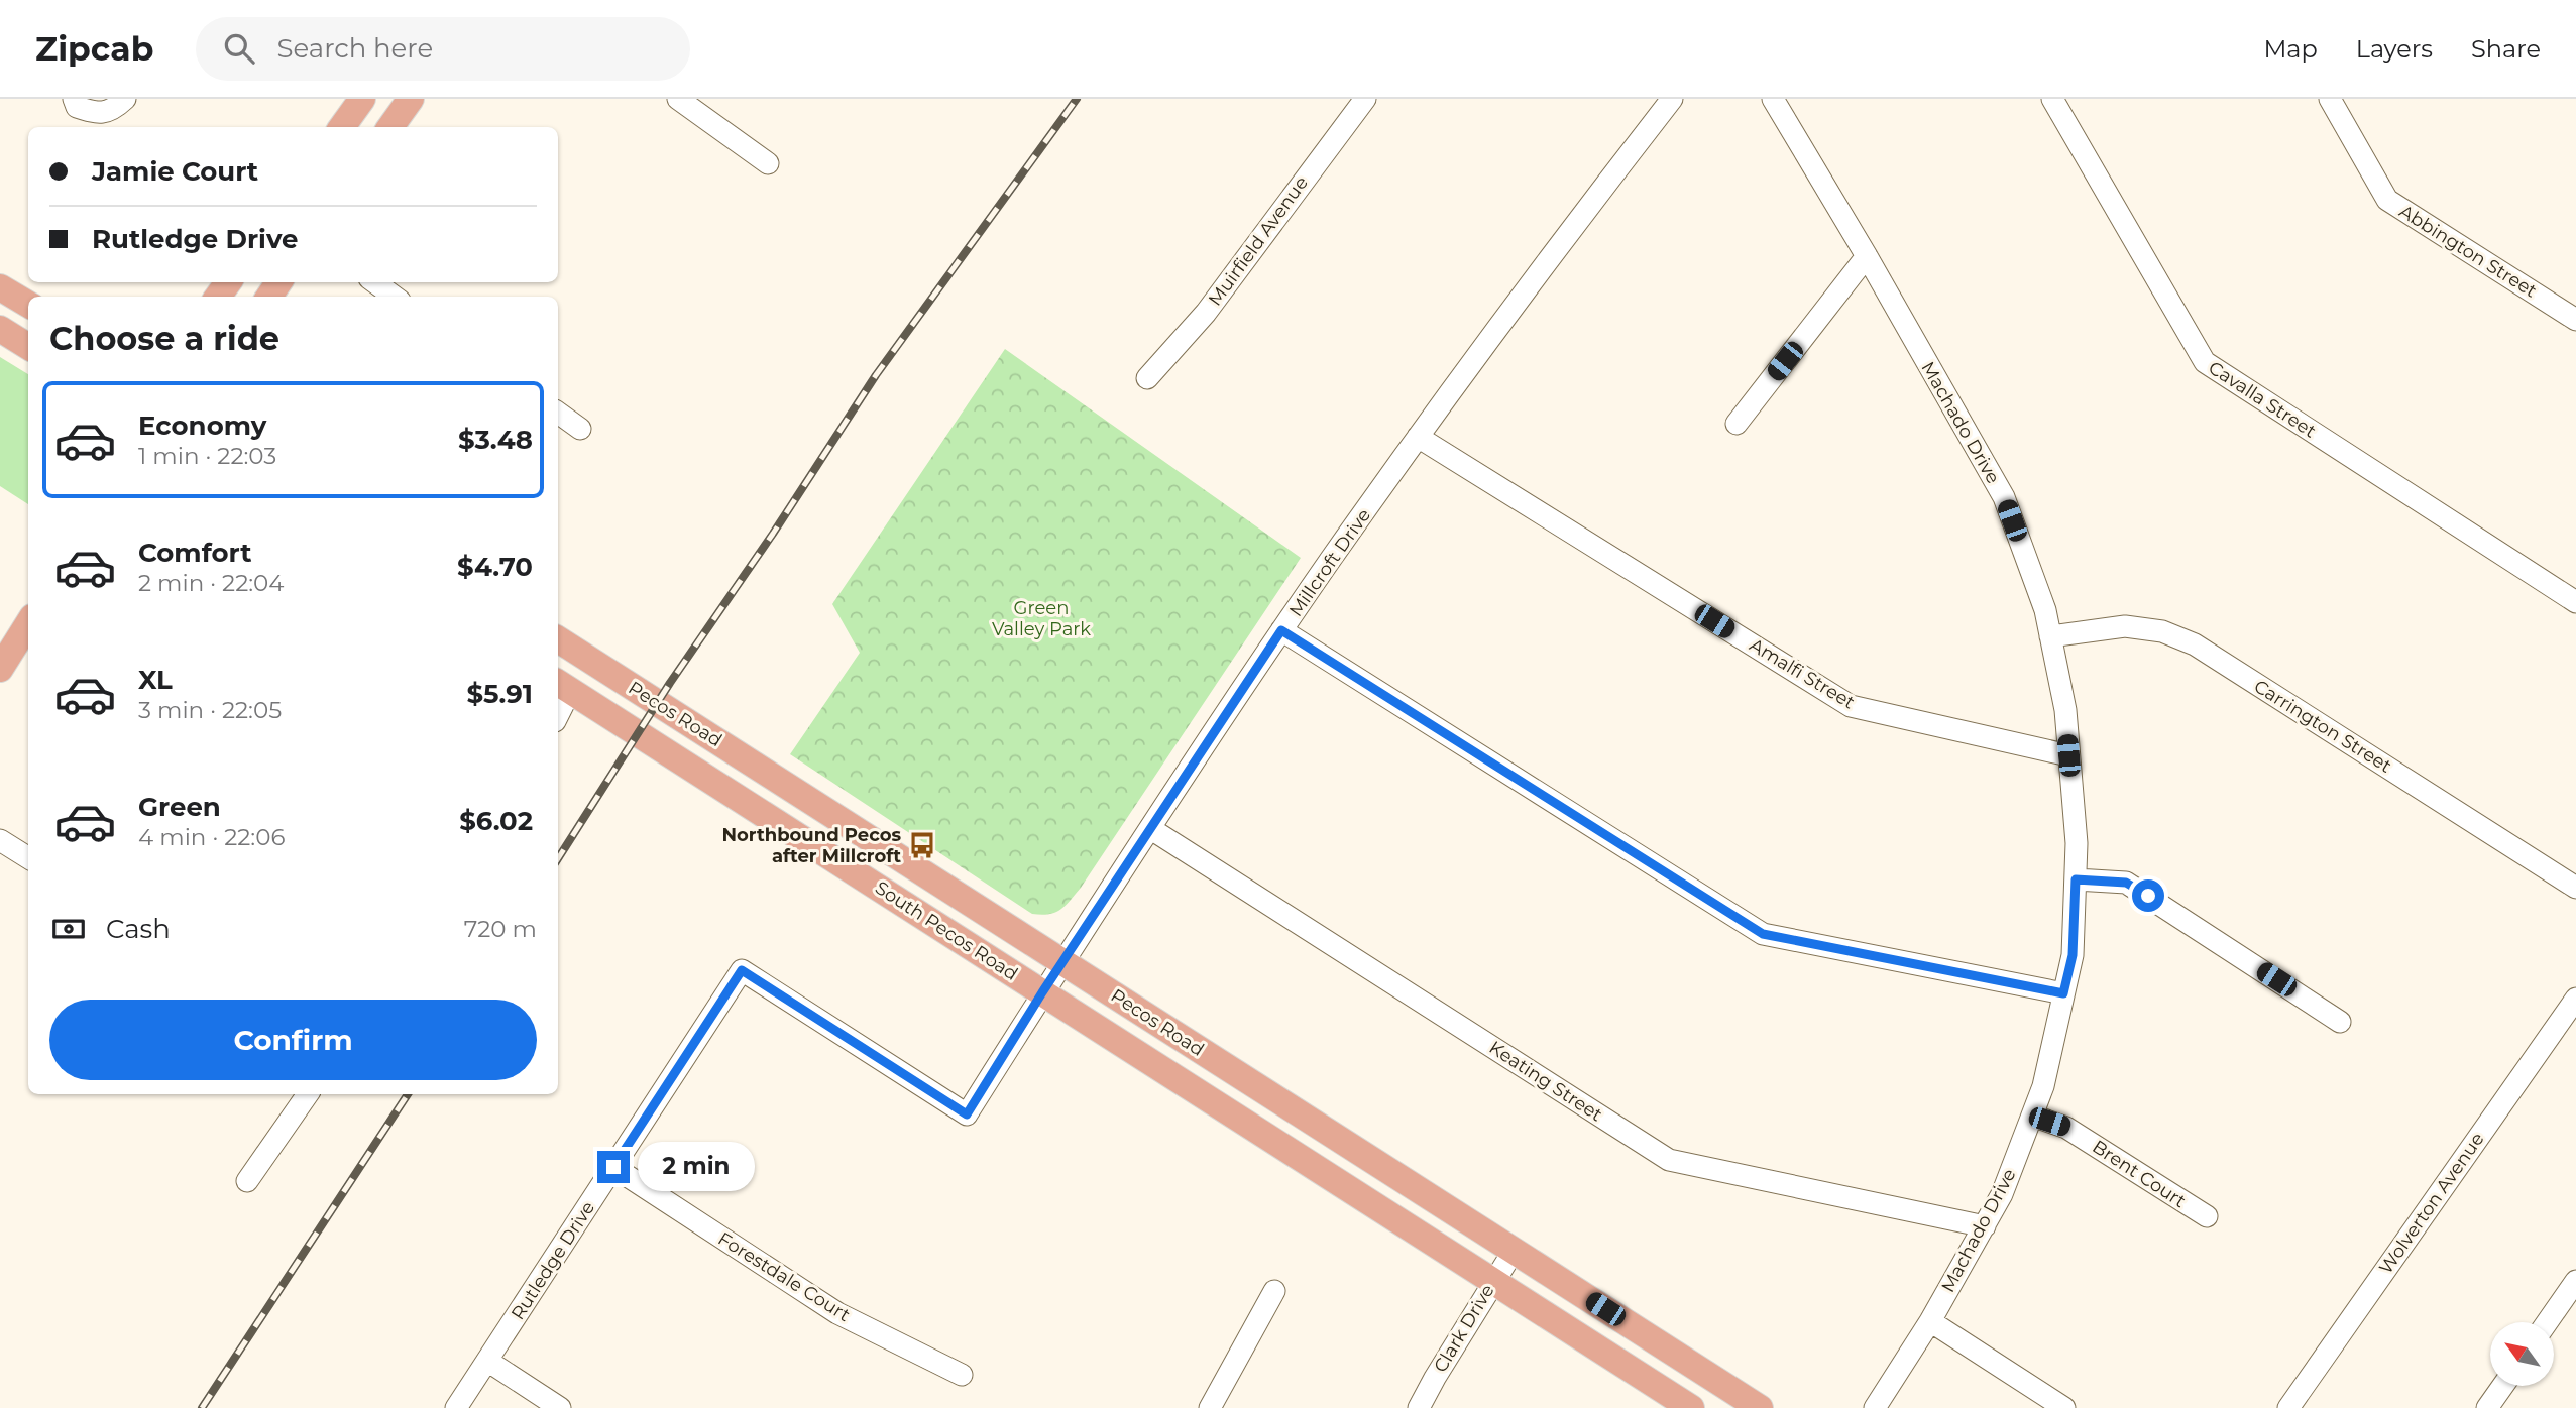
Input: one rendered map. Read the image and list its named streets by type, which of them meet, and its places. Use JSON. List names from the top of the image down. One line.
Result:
{"streets":{"main road":["Pecos Road","South Pecos Road"],"street":["Muirfield Avenue","Abbington Street","Cavalla Street","Machado Drive","Millcroft Drive","Amalfi Street","Carrington Street","Keating Street","Brent Court","Wolverton Avenue","Rutledge Drive","Forestdale Court","Clark Drive"]},"crossings":[["Machado Drive","Amalfi Street"],["Machado Drive","Carrington Street"],["Machado Drive","Keating Street"],["Machado Drive","Brent Court"],["Millcroft Drive","Amalfi Street"],["Millcroft Drive","Pecos Road"],["Millcroft Drive","South Pecos Road"],["Millcroft Drive","Keating Street"],["Millcroft Drive","Rutledge Drive"],["Pecos Road","Clark Drive"],["South Pecos Road","Clark Drive"],["Rutledge Drive","Forestdale Court"]],"parks":["Green Valley Park"],"places":{"bus stop":["Northbound Pecos after Millcroft"]},"north":"top left","page":{"header":"Zipcab","search":"Search here","nav":["Map","Layers","Share"],"banner":["Jamie Court","Rutledge Drive"],"heading":"Choose a ride","list":[{"name":"Economy","note":"1 min · 22:03","value":"$3.48"},{"name":"Comfort","note":"2 min · 22:04","value":"$4.70"},{"name":"XL","note":"3 min · 22:05","value":"$5.91"},{"name":"Green","note":"4 min · 22:06","value":"$6.02"}],"pay":["Cash","720 m"],"buttons":"Confirm","bubble":"2 min"}}
